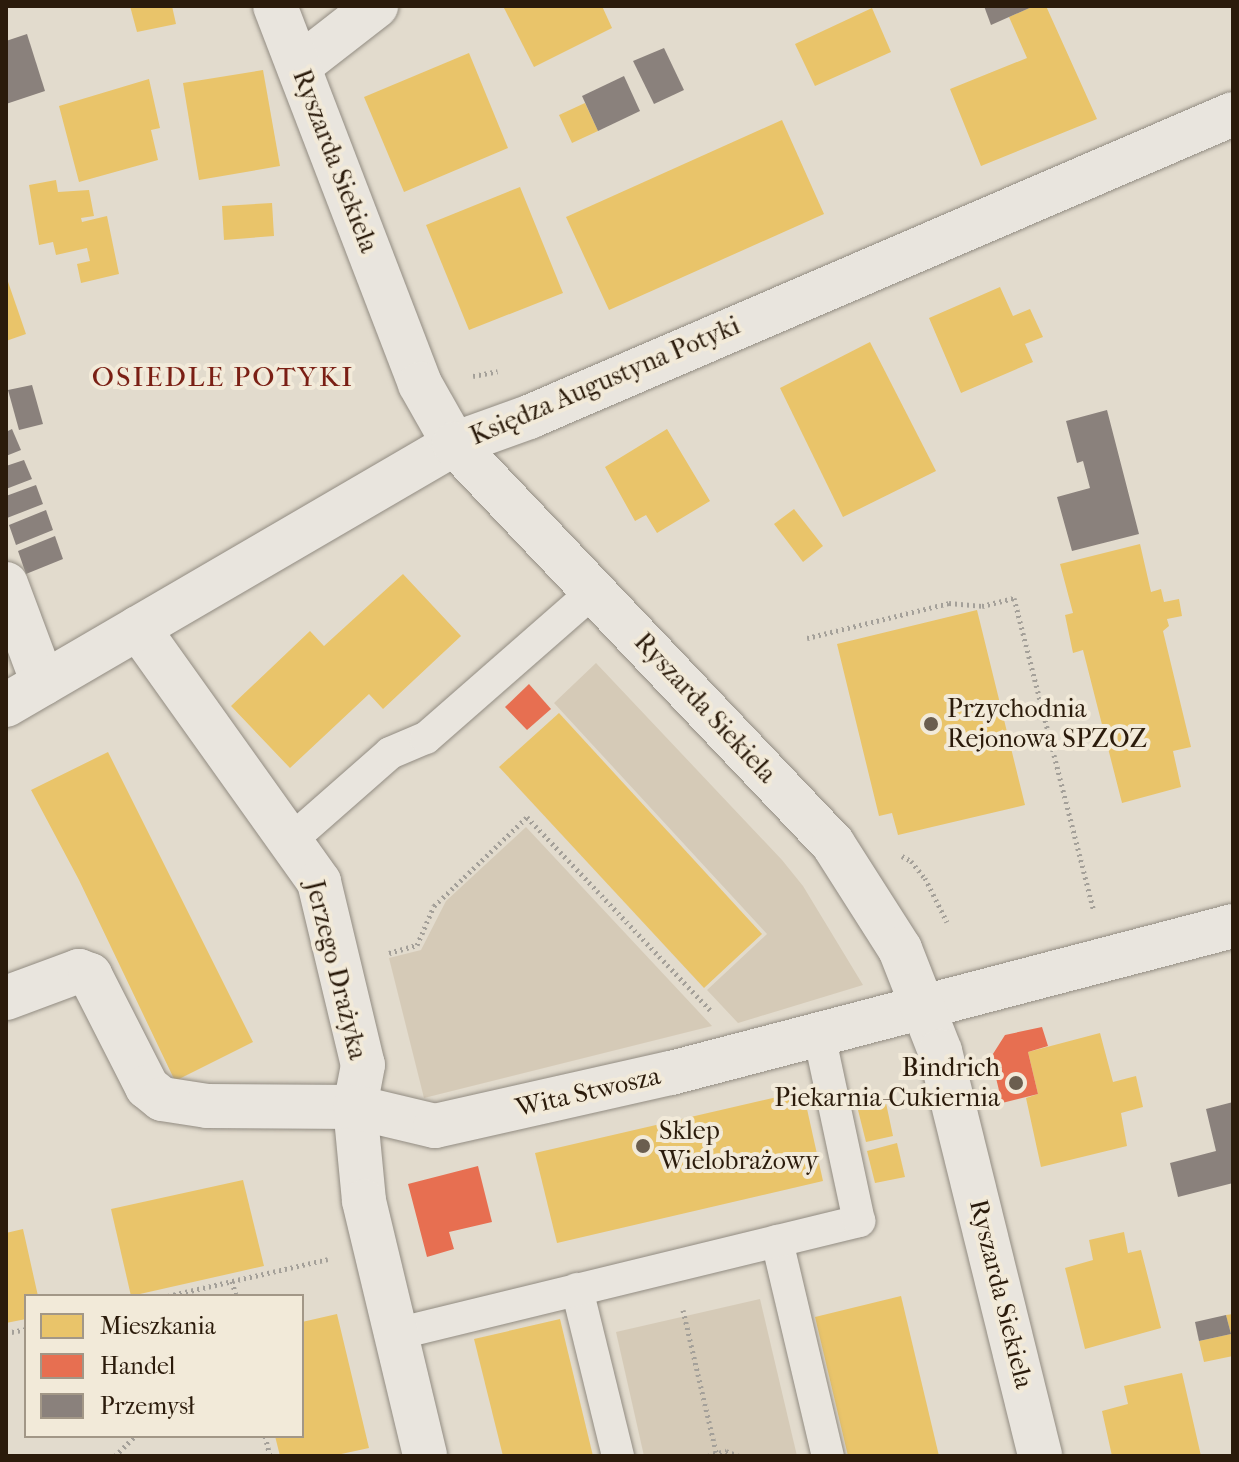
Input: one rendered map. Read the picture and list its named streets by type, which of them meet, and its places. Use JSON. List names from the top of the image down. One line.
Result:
{"streets":{"street":["Ryszarda Siekiela","Księdza Augustyna Potyki","Jerzego Drażyka","Wita Stwosza"]},"crossings":[["Ryszarda Siekiela","Księdza Augustyna Potyki"],["Ryszarda Siekiela","Wita Stwosza"],["Księdza Augustyna Potyki","Jerzego Drażyka"],["Jerzego Drażyka","Wita Stwosza"]],"districts":["OSIEDLE POTYKI"],"places":["Przychodnia Rejonowa SPZOZ","Bindrich Piekarnia-Cukiernia","Sklep Wielobrażowy"],"legend":["Mieszkania","Handel","Przemysł"]}
